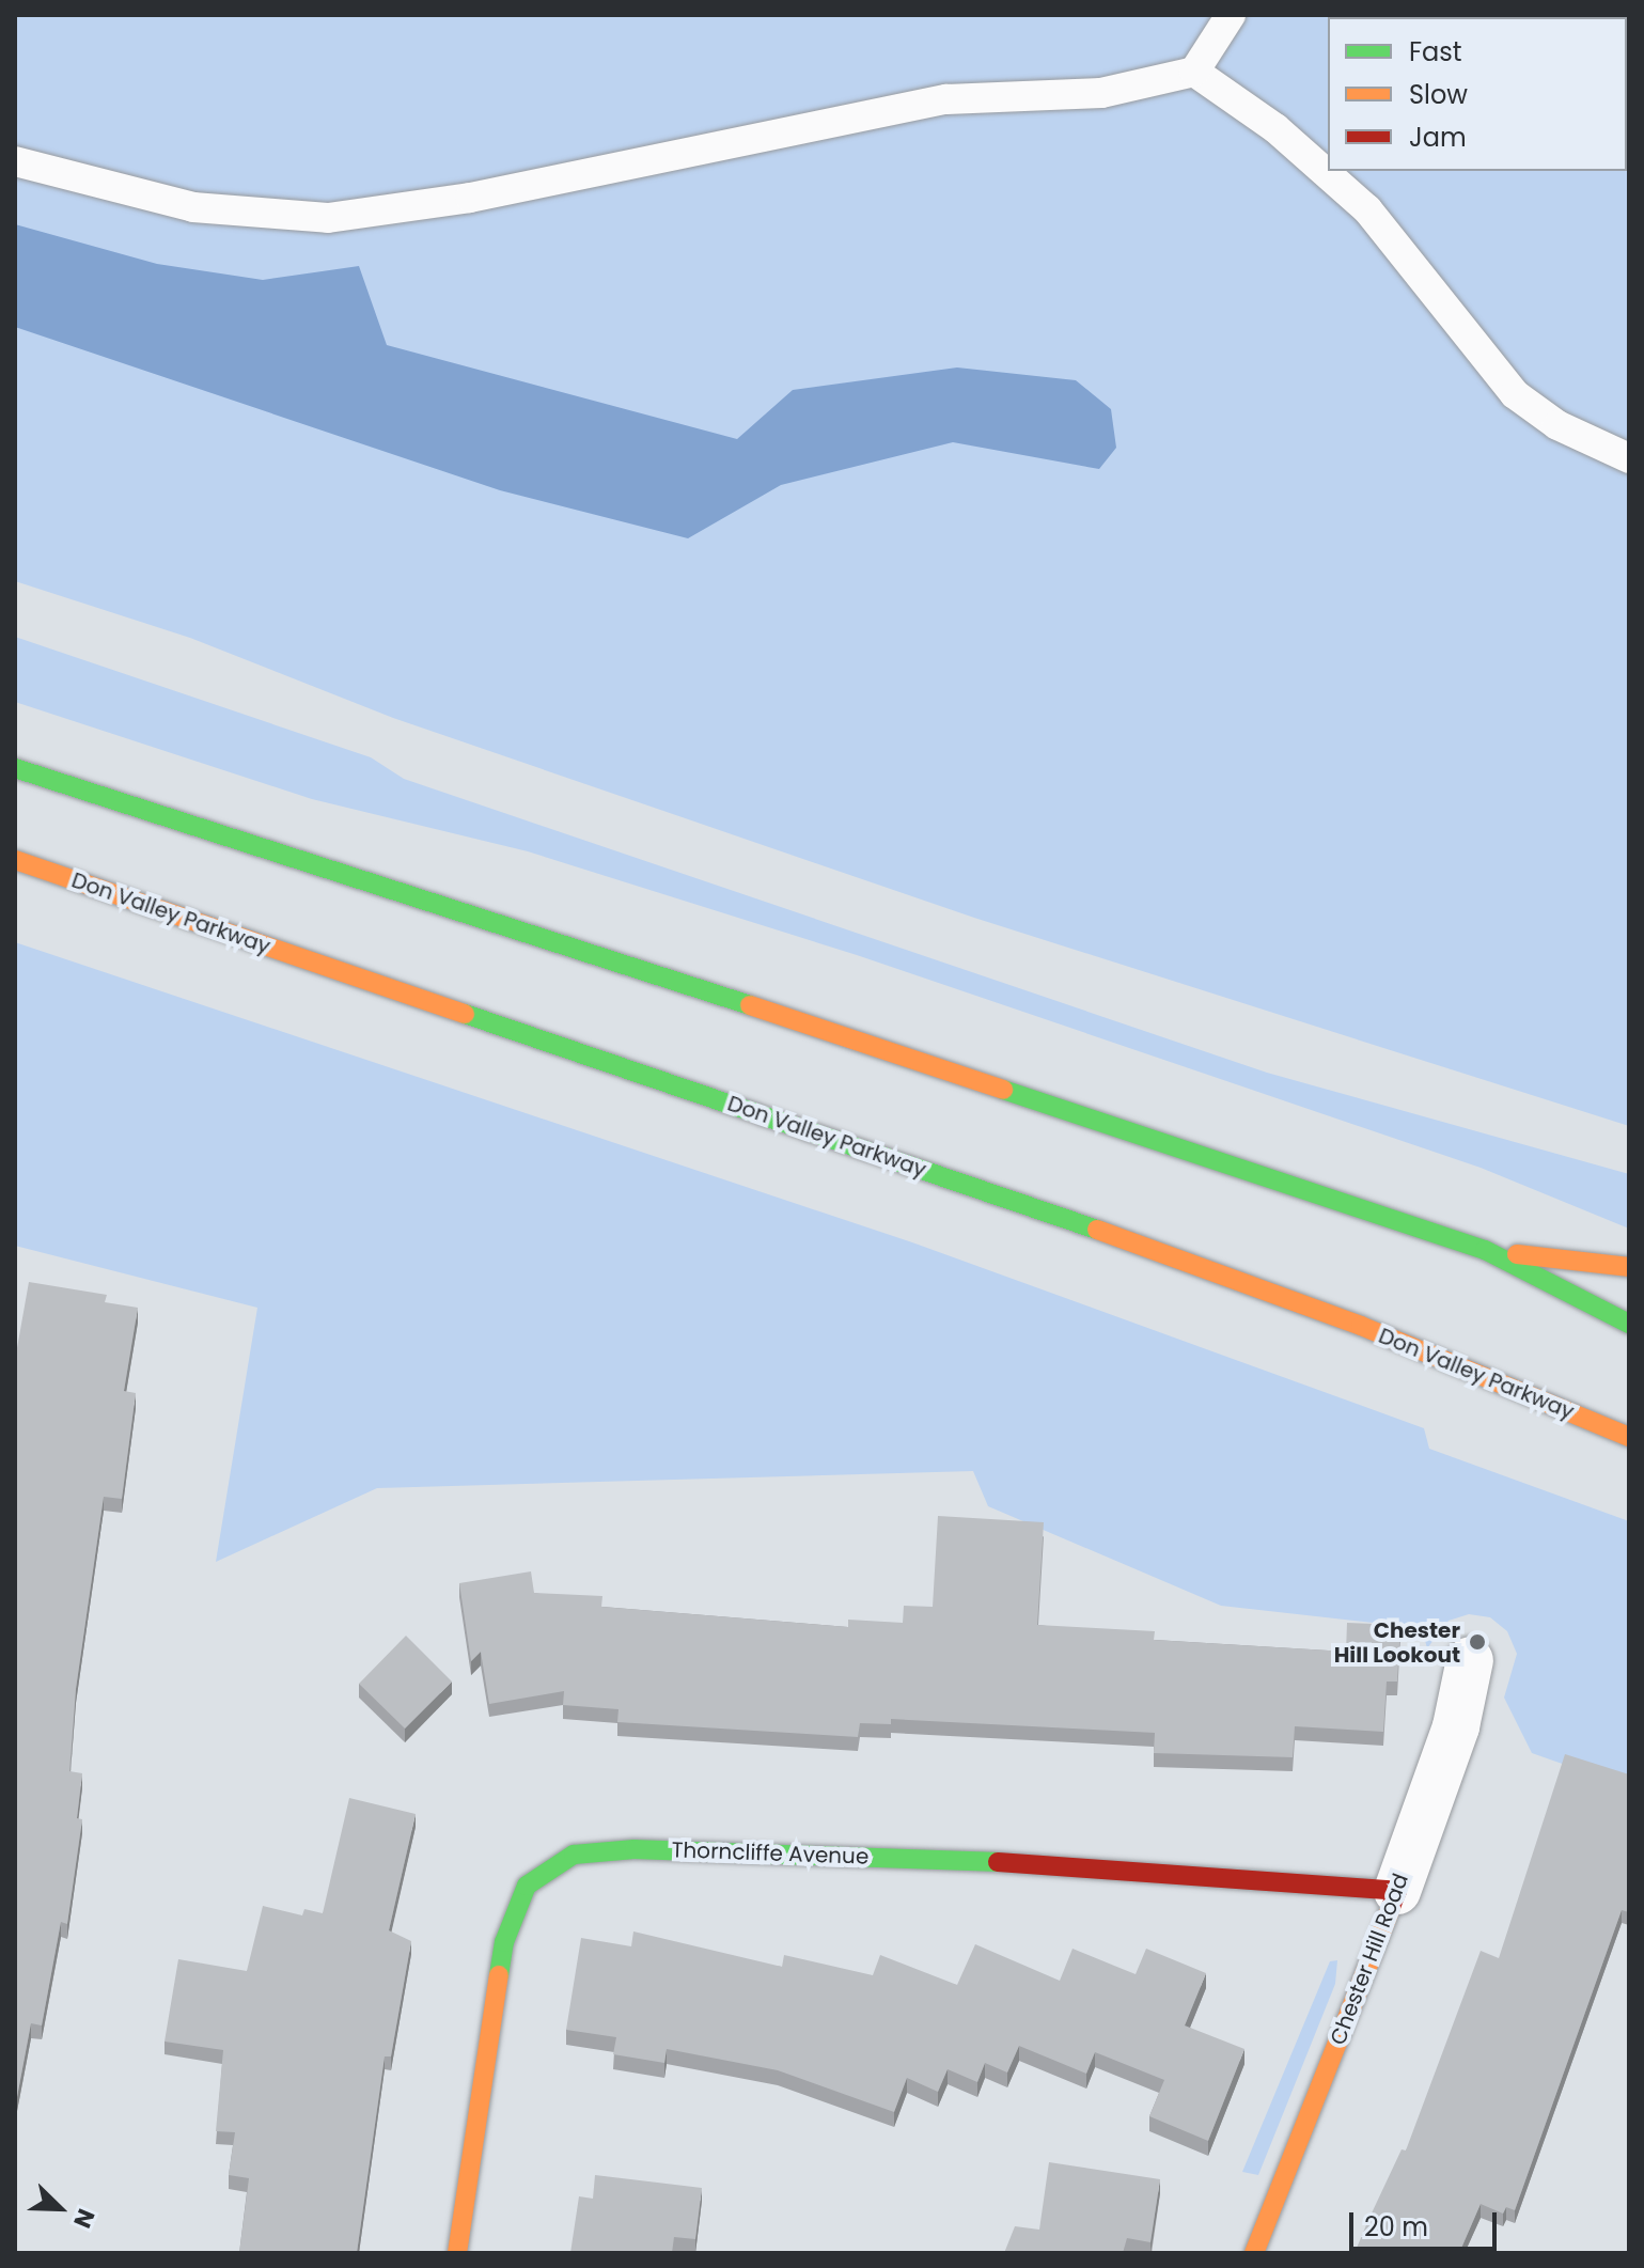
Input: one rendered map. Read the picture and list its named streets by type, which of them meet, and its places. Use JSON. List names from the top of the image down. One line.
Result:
{"streets":{"main road":["Don Valley Parkway","Thorncliffe Avenue","Chester Hill Road"]},"crossings":[["Thorncliffe Avenue","Chester Hill Road"]],"places":["Chester Hill Lookout"],"legend":["Fast","Slow","Jam"],"scale_bar":"20 m","north":"bottom right"}
